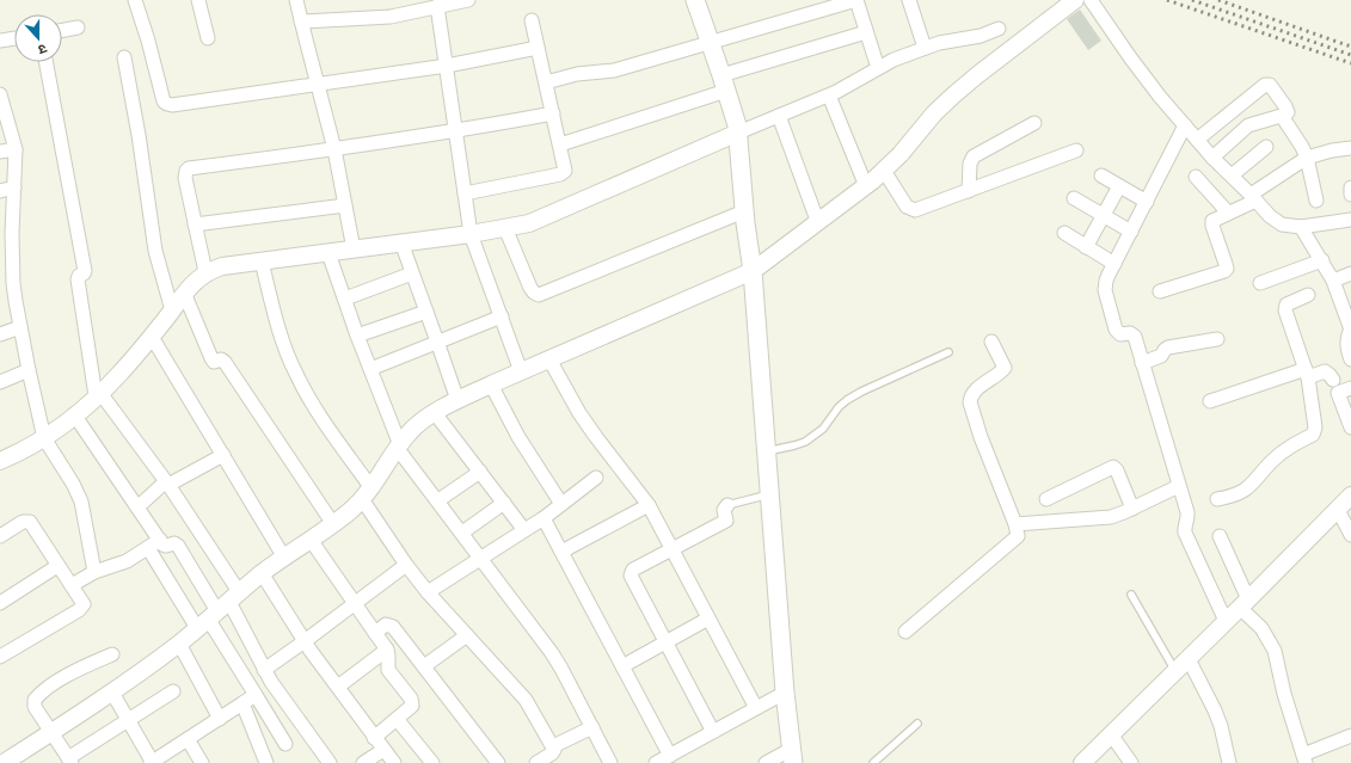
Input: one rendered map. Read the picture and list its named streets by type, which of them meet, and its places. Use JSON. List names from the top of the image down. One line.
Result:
{"north":"bottom"}
